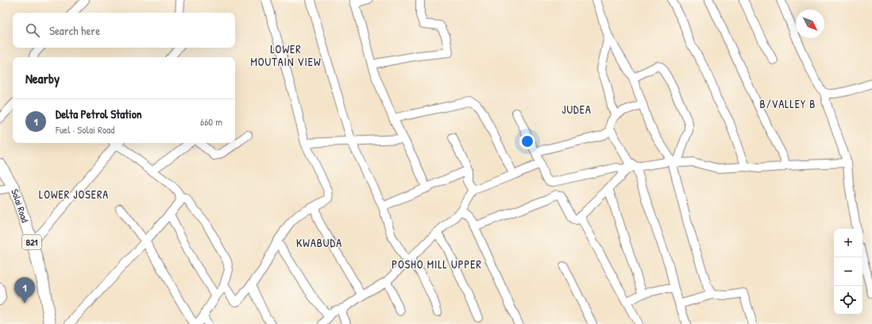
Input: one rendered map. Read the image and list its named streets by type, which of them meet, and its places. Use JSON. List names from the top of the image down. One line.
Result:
{"streets":{"highway":["Solai Road","B21"]},"districts":["LOWER MOUTAIN VIEW","B/VALLEY B","JUDEA","LOWER JOSERA","KWABUDA","POSHO MILL UPPER"],"north":"bottom right","page":{"search":"Search here","heading":"Nearby","list":[{"mark":"1","name":"Delta Petrol Station","note":"Fuel · Solai Road","value":"660 m"}],"map_buttons":["+","−"],"pins":"1"}}
